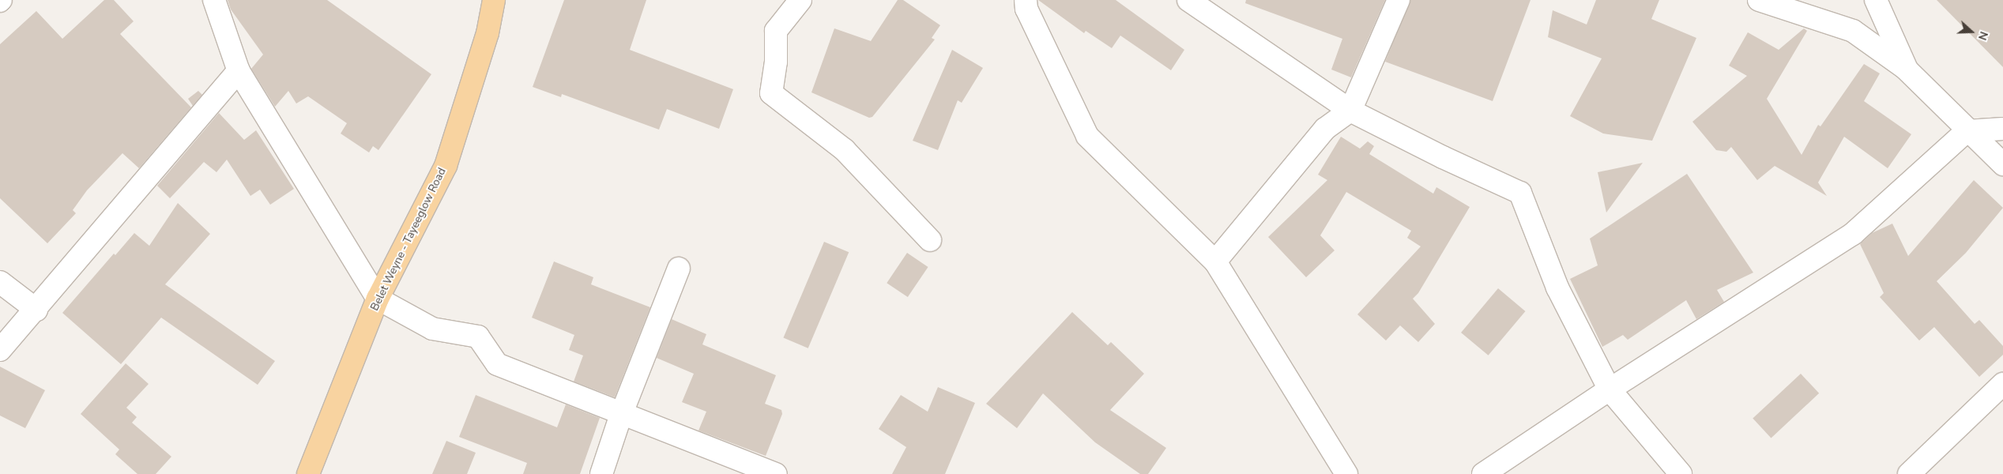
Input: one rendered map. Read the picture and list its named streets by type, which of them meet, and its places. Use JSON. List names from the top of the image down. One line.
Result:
{"streets":{"main road":["Belet Weyne - Tayeeglow Road"]},"north":"right"}
